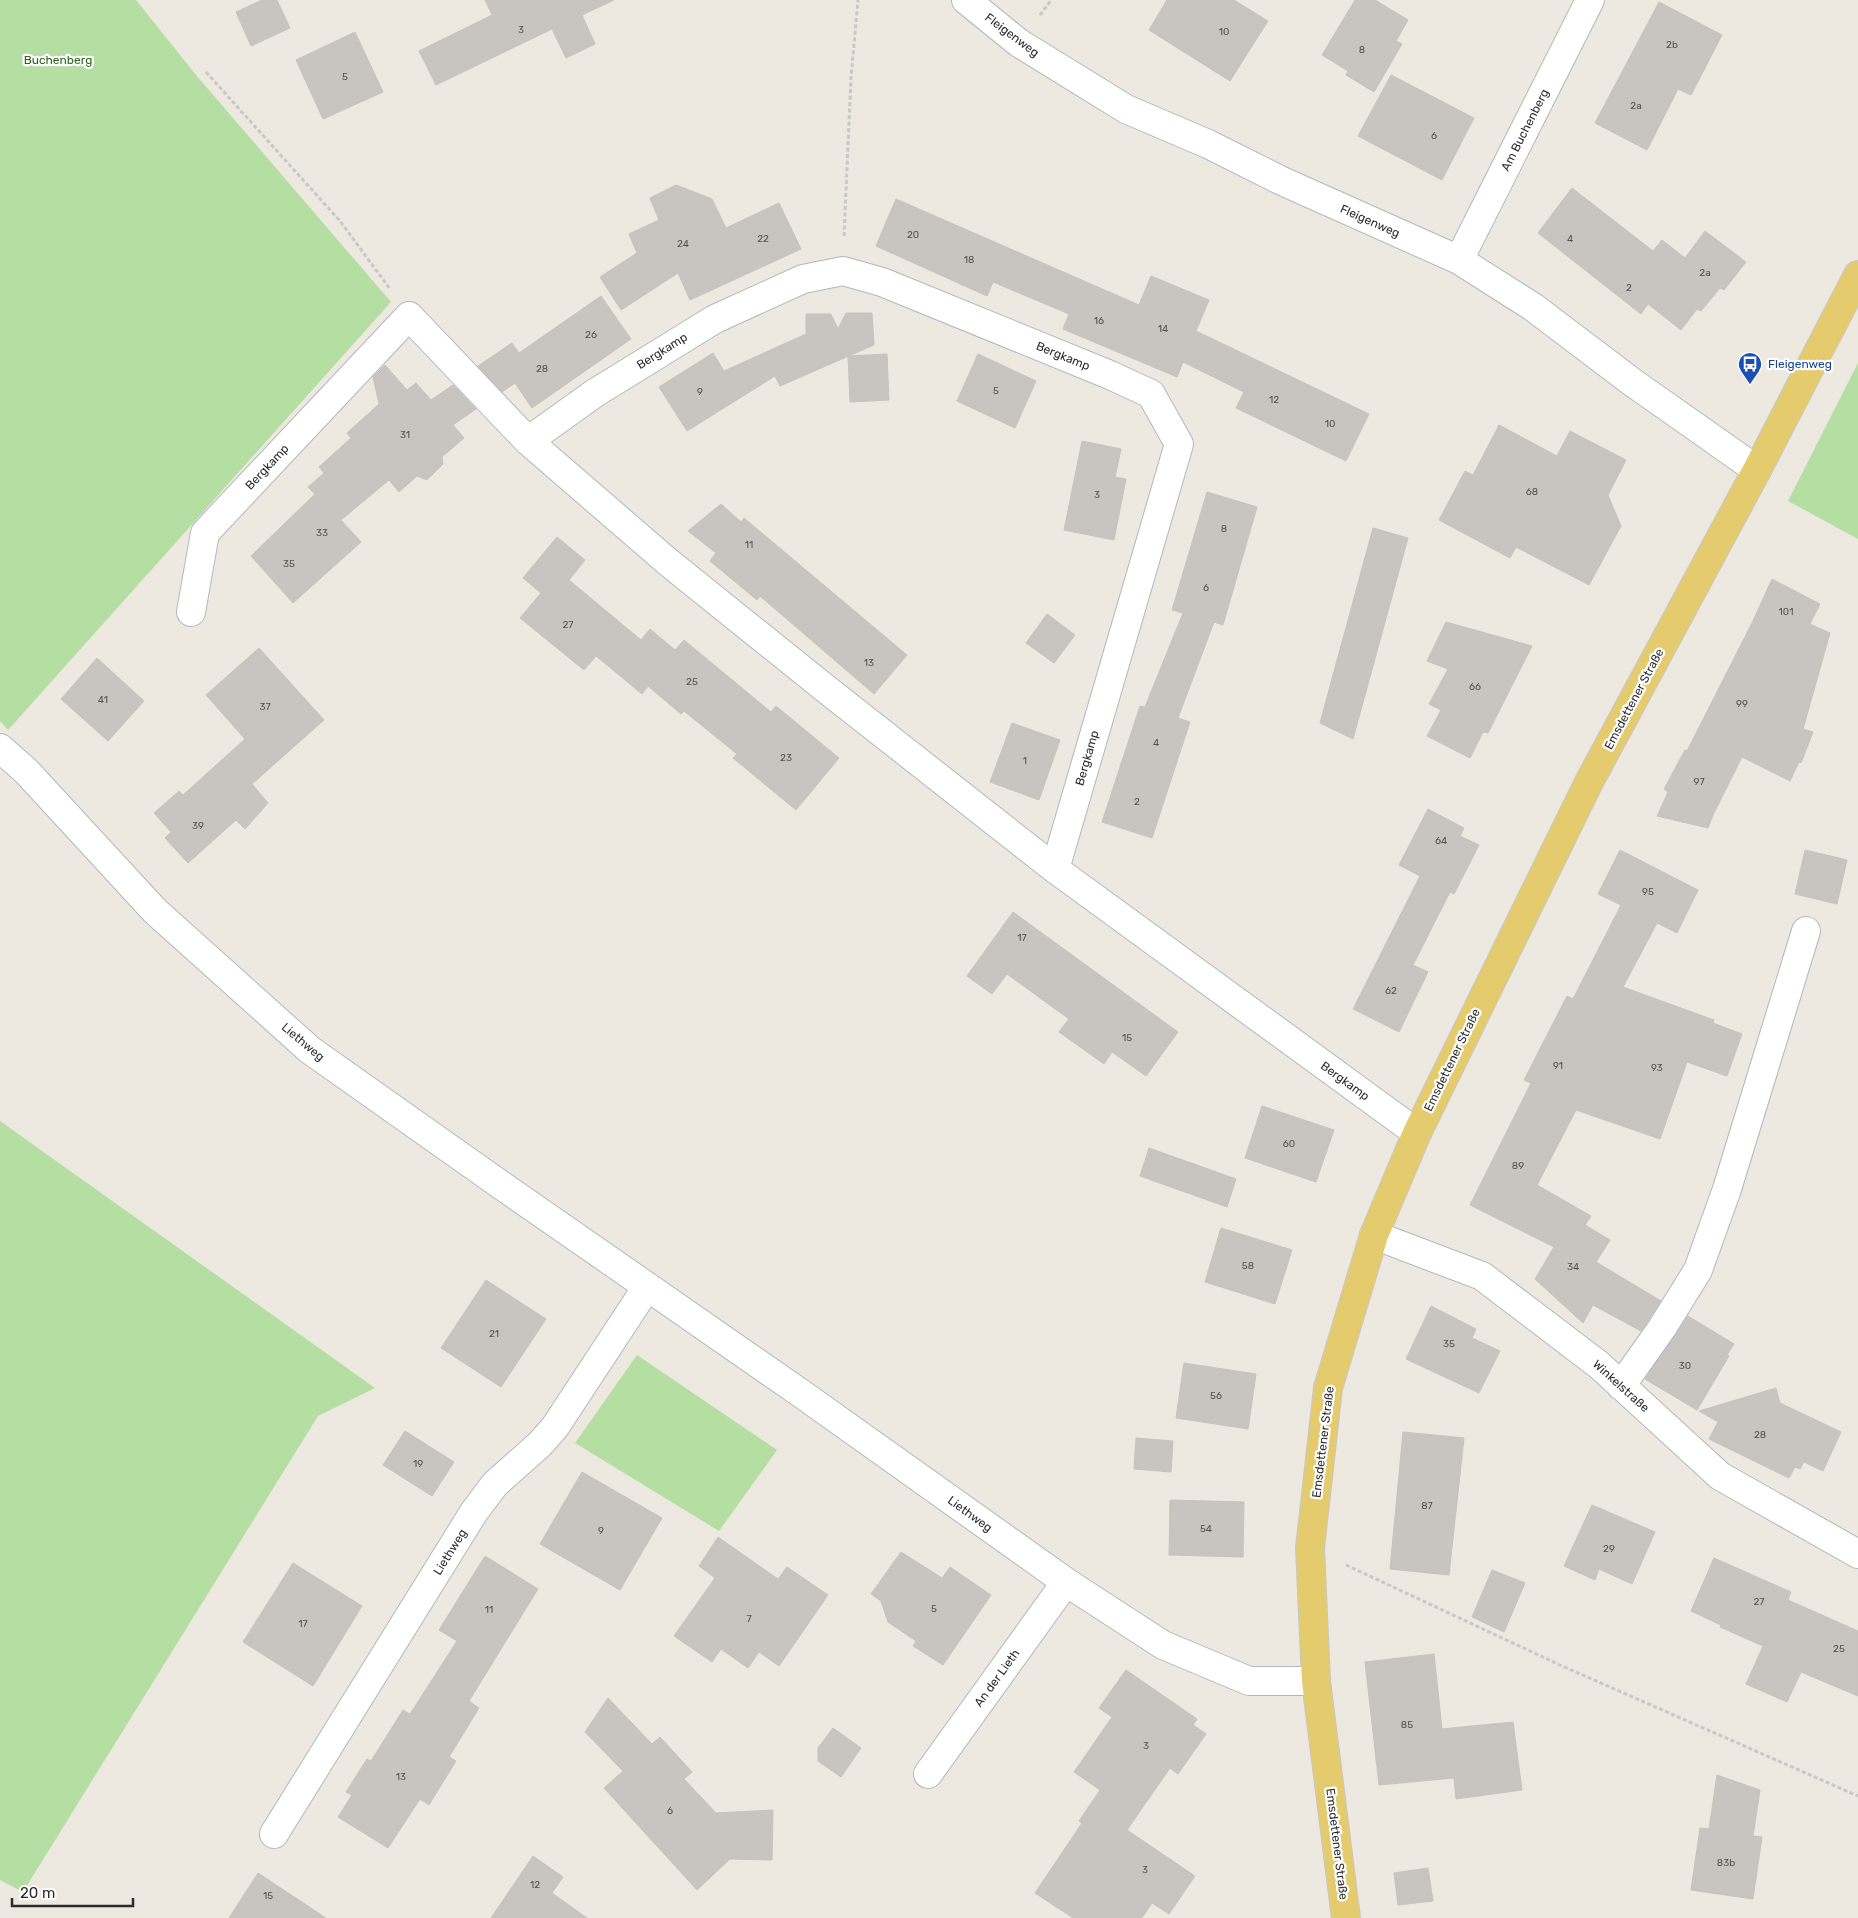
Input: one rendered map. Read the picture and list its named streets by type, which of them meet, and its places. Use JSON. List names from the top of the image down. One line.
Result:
{"streets":{"main road":["Emsdettener Straße"],"street":["Fleigenweg","Am Buchenberg","Bergkamp","Liethweg","Winkelstraße","An der Lieth"]},"crossings":[["Fleigenweg","Am Buchenberg"],["Fleigenweg","Emsdettener Straße"],["Bergkamp","Emsdettener Straße"],["Emsdettener Straße","Liethweg"],["Emsdettener Straße","Winkelstraße"],["Liethweg","An der Lieth"]],"parks":["Buchenberg"],"places":{"bus stop":["Fleigenweg"]},"house_numbers":["3","10","2b","8","5","2a","6","20","22","4","24","18","2a","2","16","14","26","28","5","9","12","10","31","68","3","8","33","11","35","6","101","27","13","25","66","41","99","37","4","23","1","97","2","39","64","95","17","62","15","91","93","60","89","58","34","21","35","30","56","28","19","87","54","9","29","27","5","11","7","17","25","85","3","13","6","83b","3","12","15"],"scale_bar":"20 m"}
